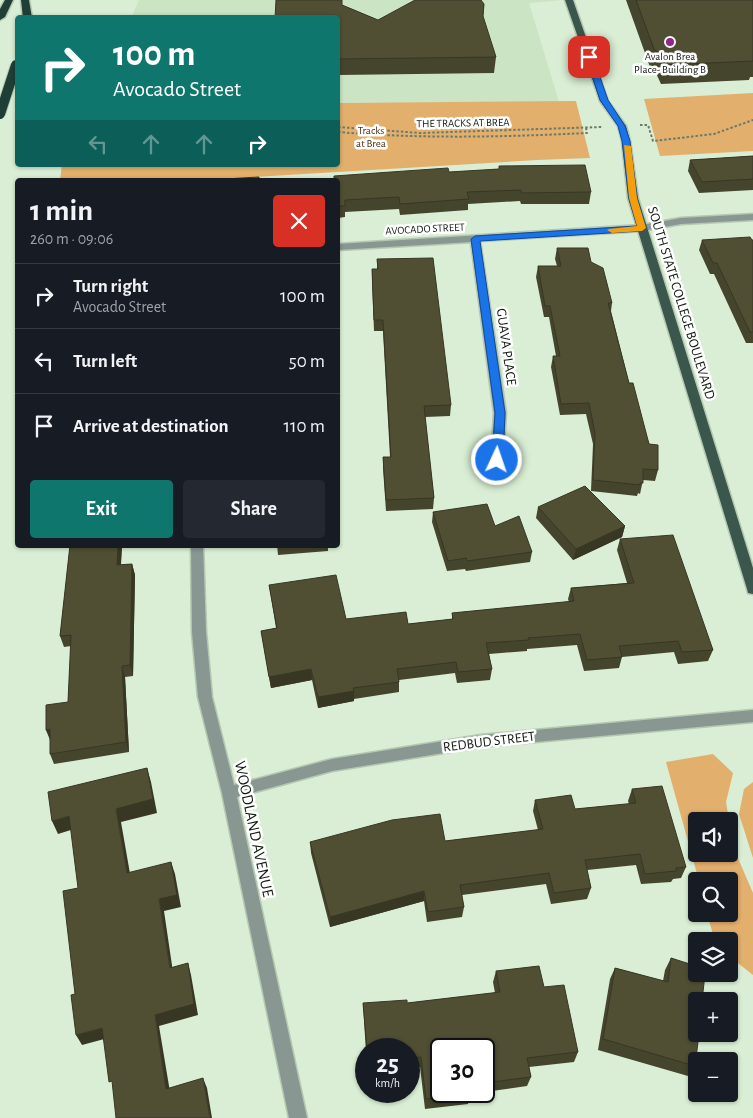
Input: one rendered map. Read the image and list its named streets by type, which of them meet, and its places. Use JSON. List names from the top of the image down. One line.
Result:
{"streets":{"main road":["SOUTH STATE COLLEGE BOULEVARD"],"street":["AVOCADO STREET","GUAVA PLACE","REDBUD STREET","WOODLAND AVENUE"],"path":["THE TRACKS AT BREA"]},"crossings":[["AVOCADO STREET","SOUTH STATE COLLEGE BOULEVARD"],["AVOCADO STREET","GUAVA PLACE"],["REDBUD STREET","WOODLAND AVENUE"]],"parks":["Tracks at Brea"],"places":["Avalon Brea Place- Building B"],"page":{"turn":["100 m","Avocado Street"],"heading":["1 min","260 m · 09:06"],"list":[{"name":"Turn right","note":"Avocado Street","value":"100 m"},{"name":"Turn left","value":"50 m"},{"name":"Arrive at destination","value":"110 m"}],"buttons":["Exit","Share"],"map_buttons":["+","−"],"speed":"25 km/h","limit":"30"}}
